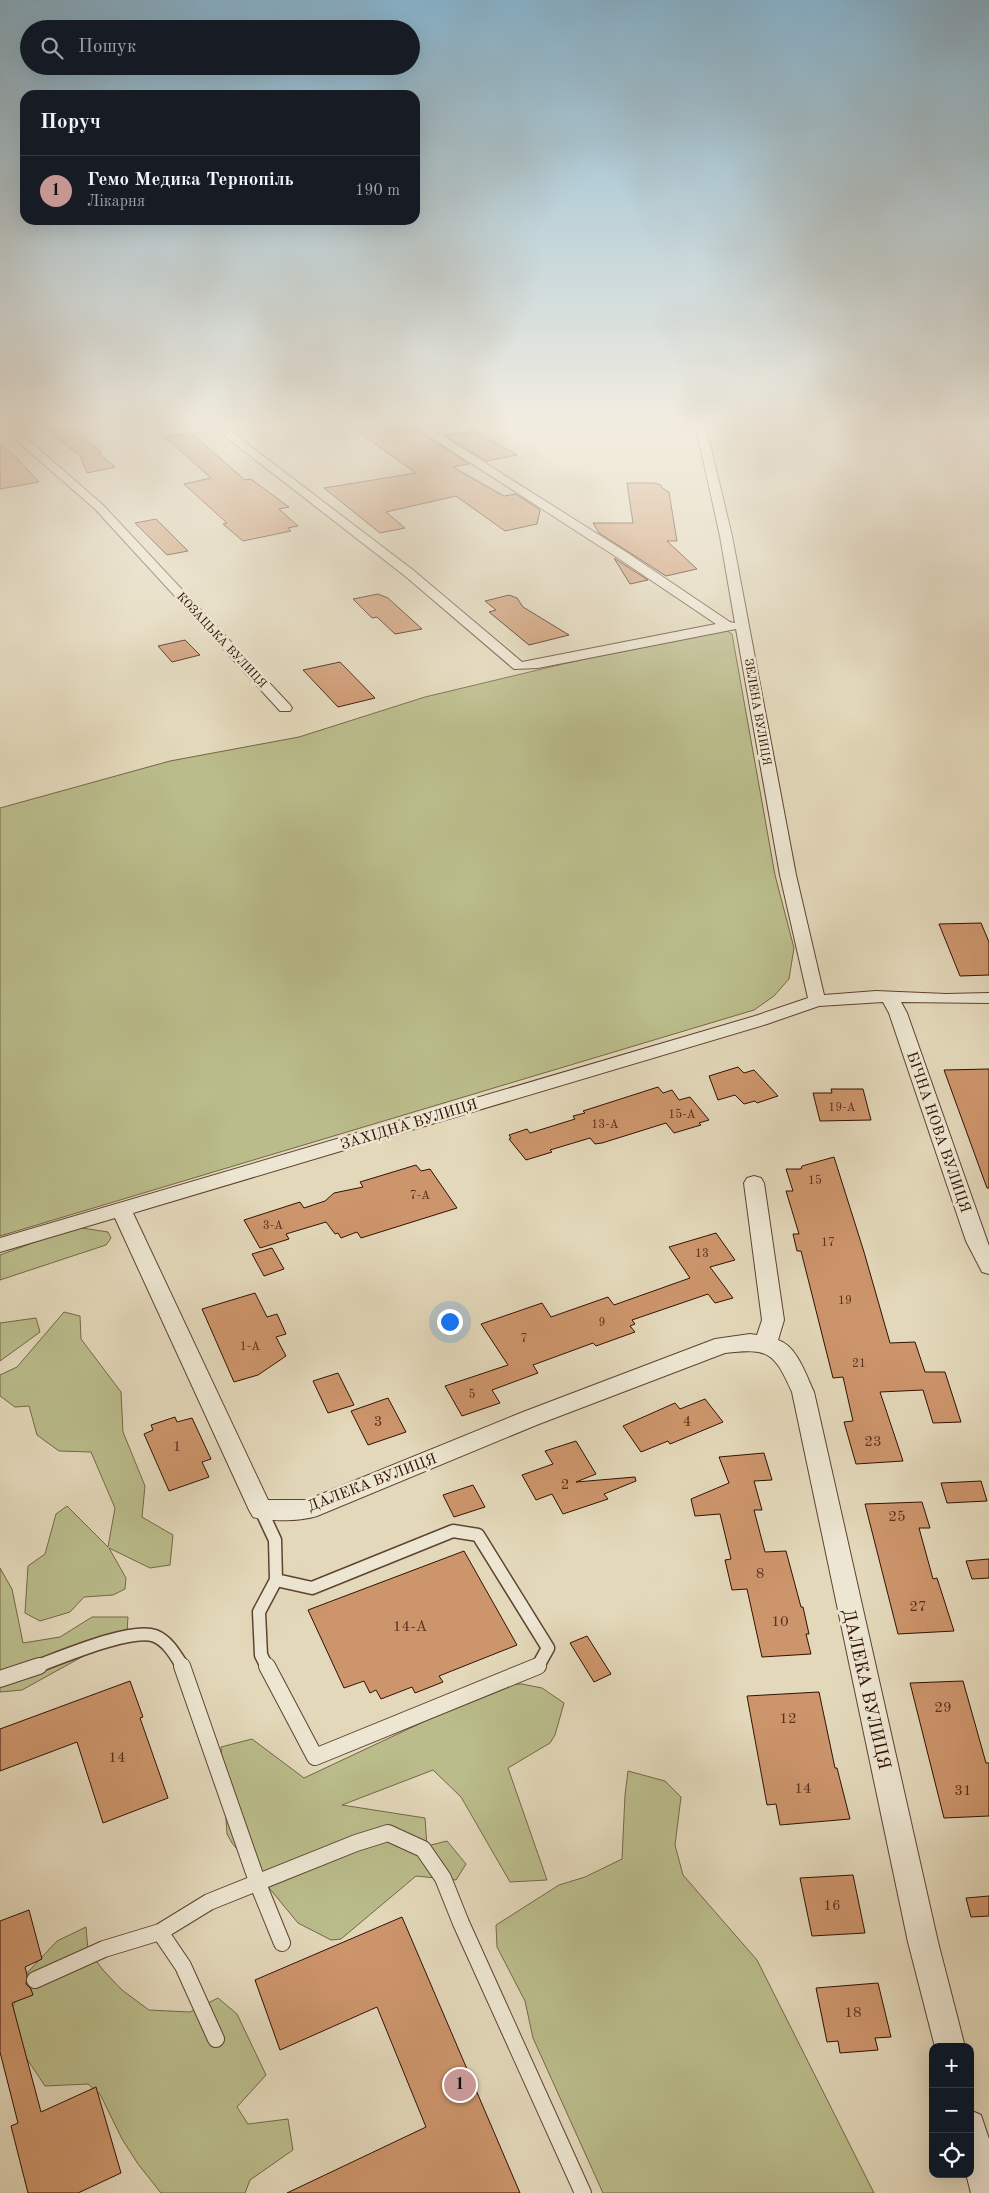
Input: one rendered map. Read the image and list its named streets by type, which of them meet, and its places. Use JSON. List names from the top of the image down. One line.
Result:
{"streets":{"street":["КОЗАЦЬКА ВУЛИЦЯ","ЗЕЛЕНА ВУЛИЦЯ","ЗАХІДНА ВУЛИЦЯ","БІЧНА НОВА ВУЛИЦЯ","ДАЛЕКА ВУЛИЦЯ"]},"crossings":[["ЗЕЛЕНА ВУЛИЦЯ","ЗАХІДНА ВУЛИЦЯ"],["ЗАХІДНА ВУЛИЦЯ","БІЧНА НОВА ВУЛИЦЯ"]],"house_numbers":["19-А","15-А","13-А","15","7-А","3-А","17","13","19","9","7","1-А","21","5","3","4","23","1","2","25","8","27","10","14-А","29","12","14","14","31","16","18"],"page":{"search":"Пошук","heading":"Поруч","list":[{"mark":"1","name":"Гемо Медика Тернопіль","note":"Лікарня","value":"190 m"}],"map_buttons":["+","−"],"pins":"1"}}
